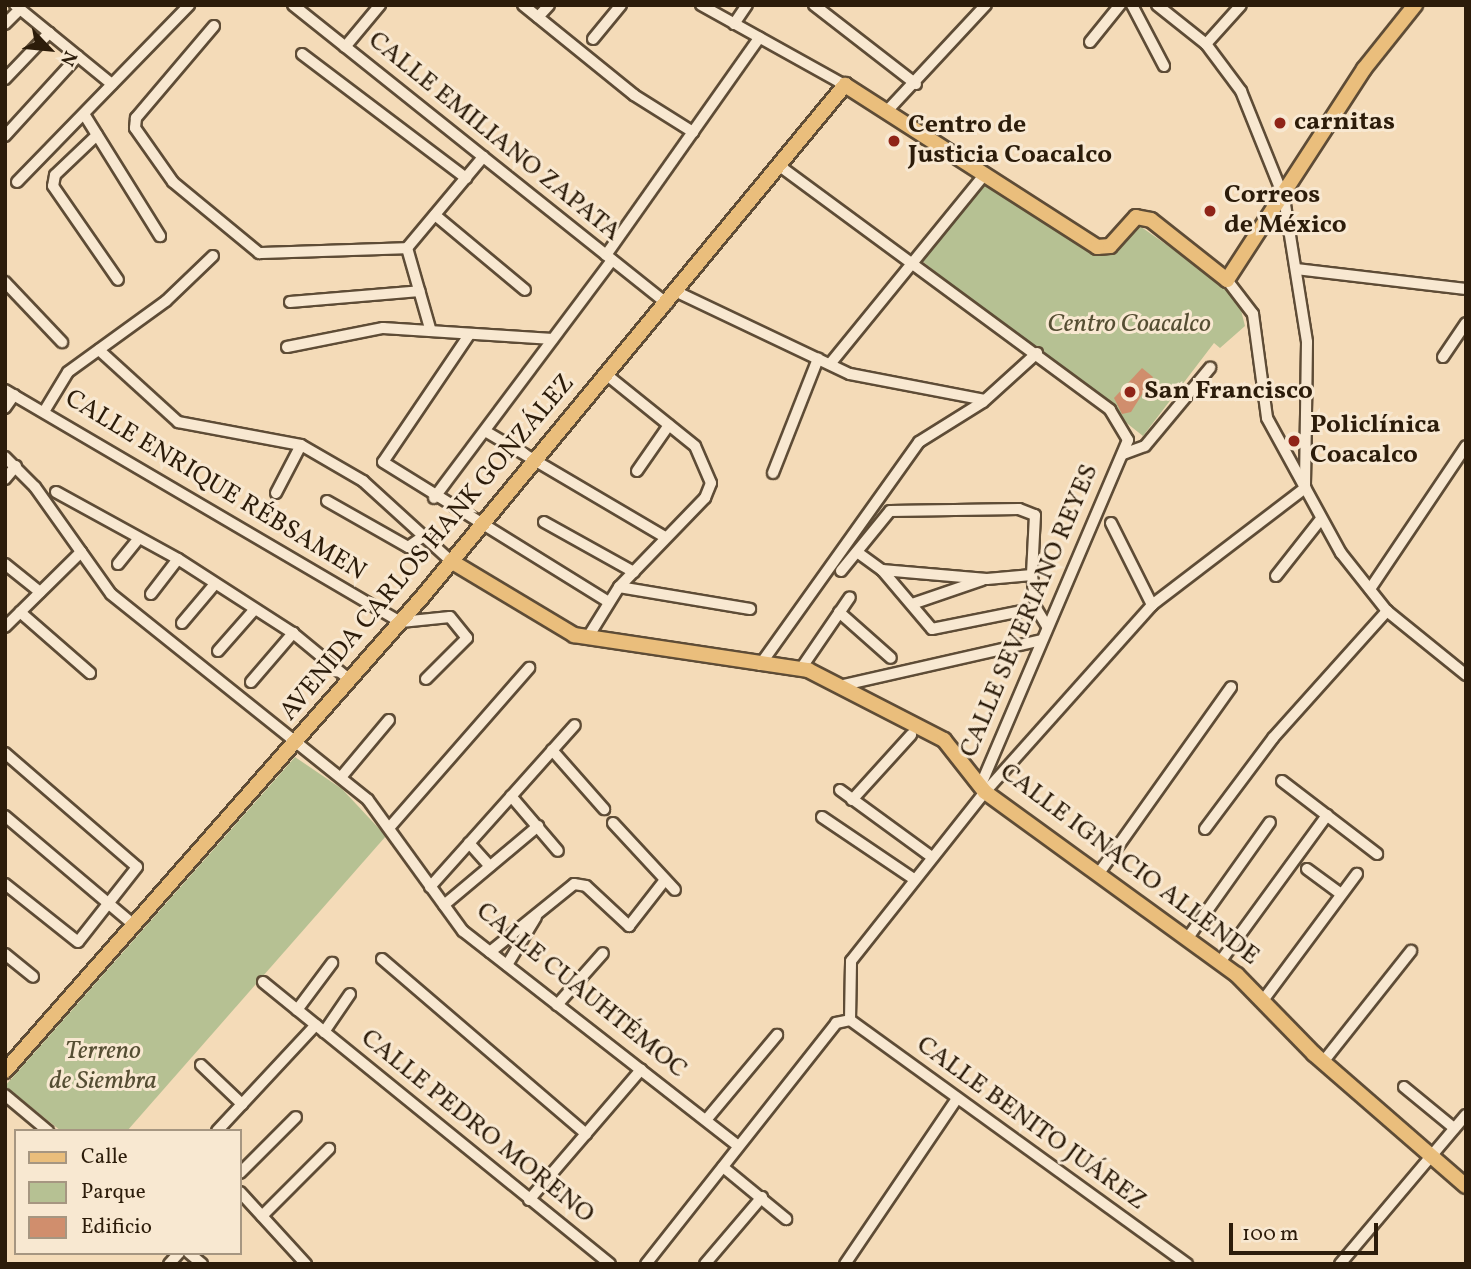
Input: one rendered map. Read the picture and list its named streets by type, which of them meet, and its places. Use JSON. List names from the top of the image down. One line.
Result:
{"streets":{"main road":["AVENIDA CARLOS HANK GONZÁLEZ","CALLE IGNACIO ALLENDE"],"street":["CALLE EMILIANO ZAPATA","CALLE ENRIQUE RÉBSAMEN","CALLE SEVERIANO REYES","CALLE CUAUHTÉMOC","CALLE BENITO JUÁREZ","CALLE PEDRO MORENO"]},"crossings":[["CALLE EMILIANO ZAPATA","AVENIDA CARLOS HANK GONZÁLEZ"],["CALLE ENRIQUE RÉBSAMEN","AVENIDA CARLOS HANK GONZÁLEZ"],["CALLE ENRIQUE RÉBSAMEN","CALLE IGNACIO ALLENDE"],["AVENIDA CARLOS HANK GONZÁLEZ","CALLE SEVERIANO REYES"],["AVENIDA CARLOS HANK GONZÁLEZ","CALLE IGNACIO ALLENDE"],["AVENIDA CARLOS HANK GONZÁLEZ","CALLE CUAUHTÉMOC"],["CALLE SEVERIANO REYES","CALLE IGNACIO ALLENDE"]],"parks":["Centro Coacalco","Terreno de Siembra"],"places":["carnitas","Centro de Justicia Coacalco","Correos de México","San Francisco","Policlínica Coacalco"],"legend":["Calle","Parque","Edificio"],"scale_bar":"100 m","north":"bottom right"}
